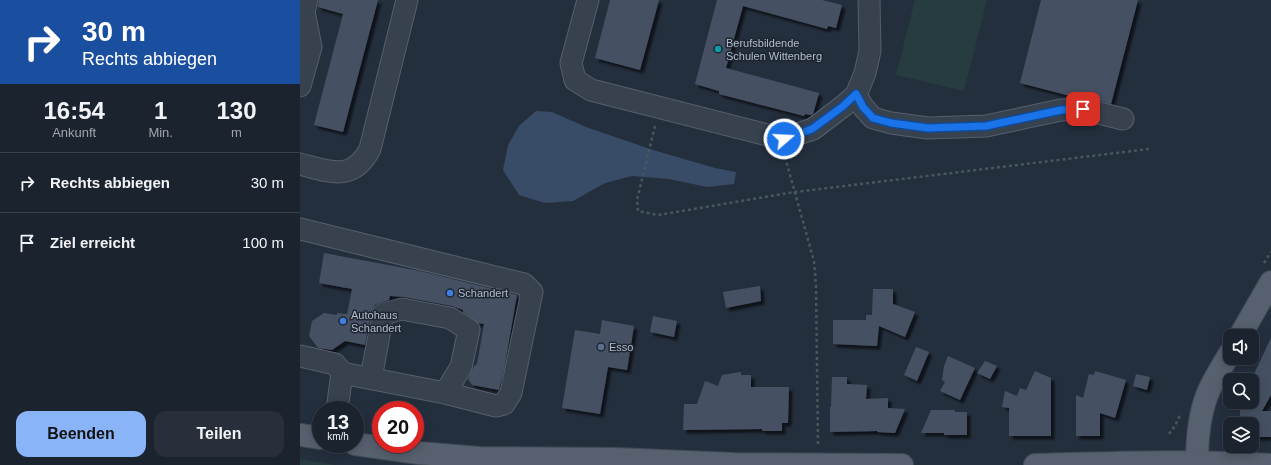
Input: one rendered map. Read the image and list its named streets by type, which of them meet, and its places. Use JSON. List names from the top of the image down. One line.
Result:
{"places":["Berufsbildende Schulen Wittenberg","Schandert","Autohaus Schandert","Esso"],"page":{"turn":["30 m","Rechts abbiegen"],"eta":["16:54","Ankunft","1","Min.","130","m"],"list":[{"name":"Rechts abbiegen","value":"30 m"},{"name":"Ziel erreicht","value":"100 m"}],"speed":"13 km/h","limit":"20","buttons":["Beenden","Teilen"]}}
